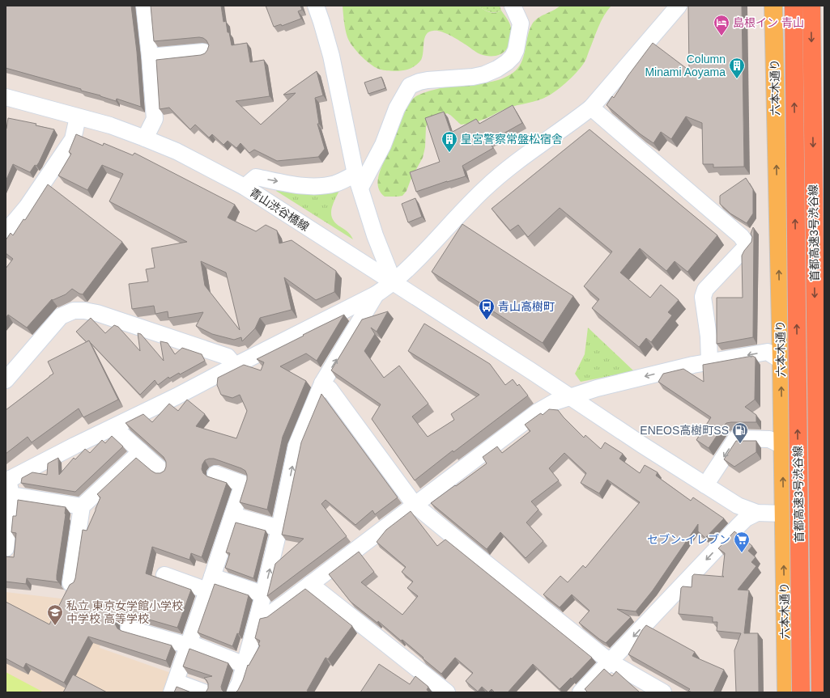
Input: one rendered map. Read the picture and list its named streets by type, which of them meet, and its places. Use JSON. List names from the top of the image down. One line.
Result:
{"streets":{"highway":["首都高速3号渋谷線"],"main road":["六本木通り"],"street":["青山渋谷橋線"]},"crossings":[["六本木通り","首都高速3号渋谷線"]],"places":{"hotel":["島根イン 青山"],"building":["Column Minami Aoyama","皇宮警察常盤松宿舎"],"bus stop":["青山高樹町"],"fuel station":["ENEOS高樹町SS"],"supermarket":["セブン-イレブン"],"school or university":["私立 東京女学館小学校 中学校 高等学校"]}}
